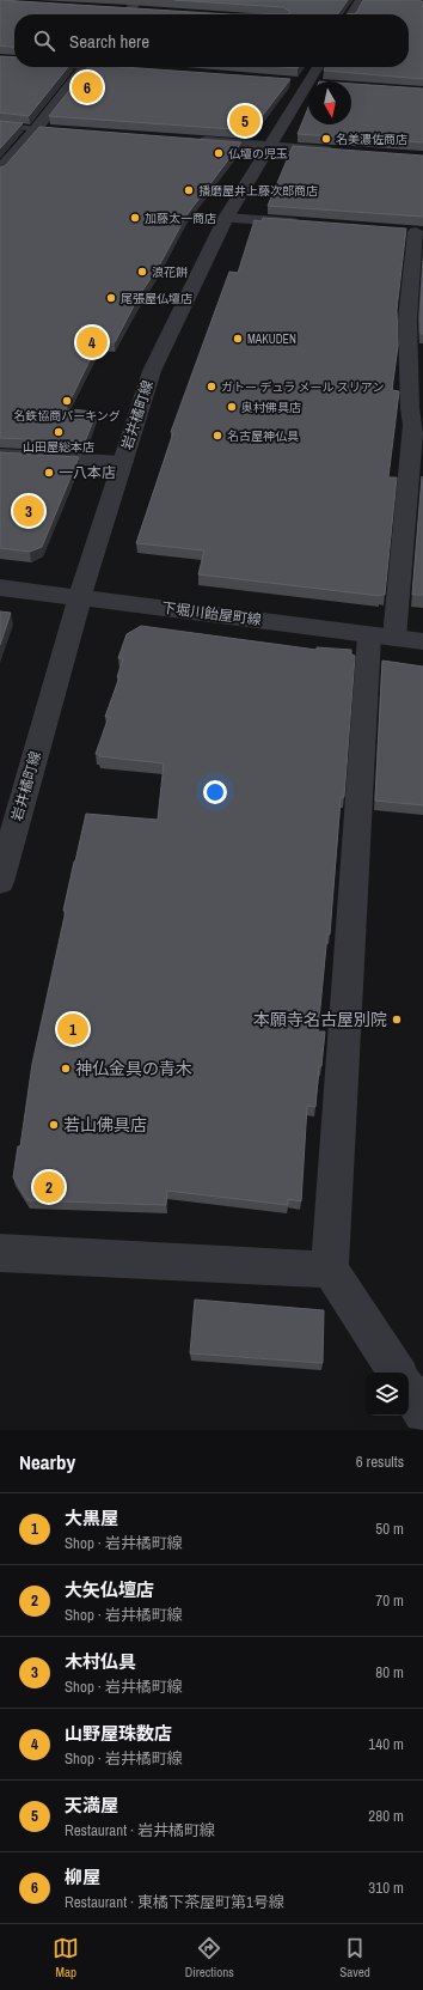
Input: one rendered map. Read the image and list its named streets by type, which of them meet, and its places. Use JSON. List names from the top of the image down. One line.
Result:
{"streets":{"street":["岩井橘町線","下堀川飴屋町線"]},"crossings":[["岩井橘町線","下堀川飴屋町線"]],"places":["名美濃佐商店","仏壇の児玉","播磨屋井上藤次郎商店","加藤太一商店","浪花餅","尾張屋仏壇店","MAKUDEN","ガトー デュラ メール スリアン","名鉄協商パーキング","奥村佛具店","山田屋総本店","名古屋神仏具","一八本店","本願寺名古屋別院","神仏金具の青木","若山佛具店"],"north":"bottom","page":{"search":"Search here","pins":["6","5","4","3","1","2"],"heading":["Nearby","6 results"],"list":[{"mark":"1","name":"大黒屋","note":"Shop · 岩井橘町線","value":"50 m"},{"mark":"2","name":"大矢仏壇店","note":"Shop · 岩井橘町線","value":"70 m"},{"mark":"3","name":"木村仏具","note":"Shop · 岩井橘町線","value":"80 m"},{"mark":"4","name":"山野屋珠数店","note":"Shop · 岩井橘町線","value":"140 m"},{"mark":"5","name":"天満屋","note":"Restaurant · 岩井橘町線","value":"280 m"},{"mark":"6","name":"柳屋","note":"Restaurant · 東橘下茶屋町第1号線","value":"310 m"}],"nav":["Map","Directions","Saved"]}}
